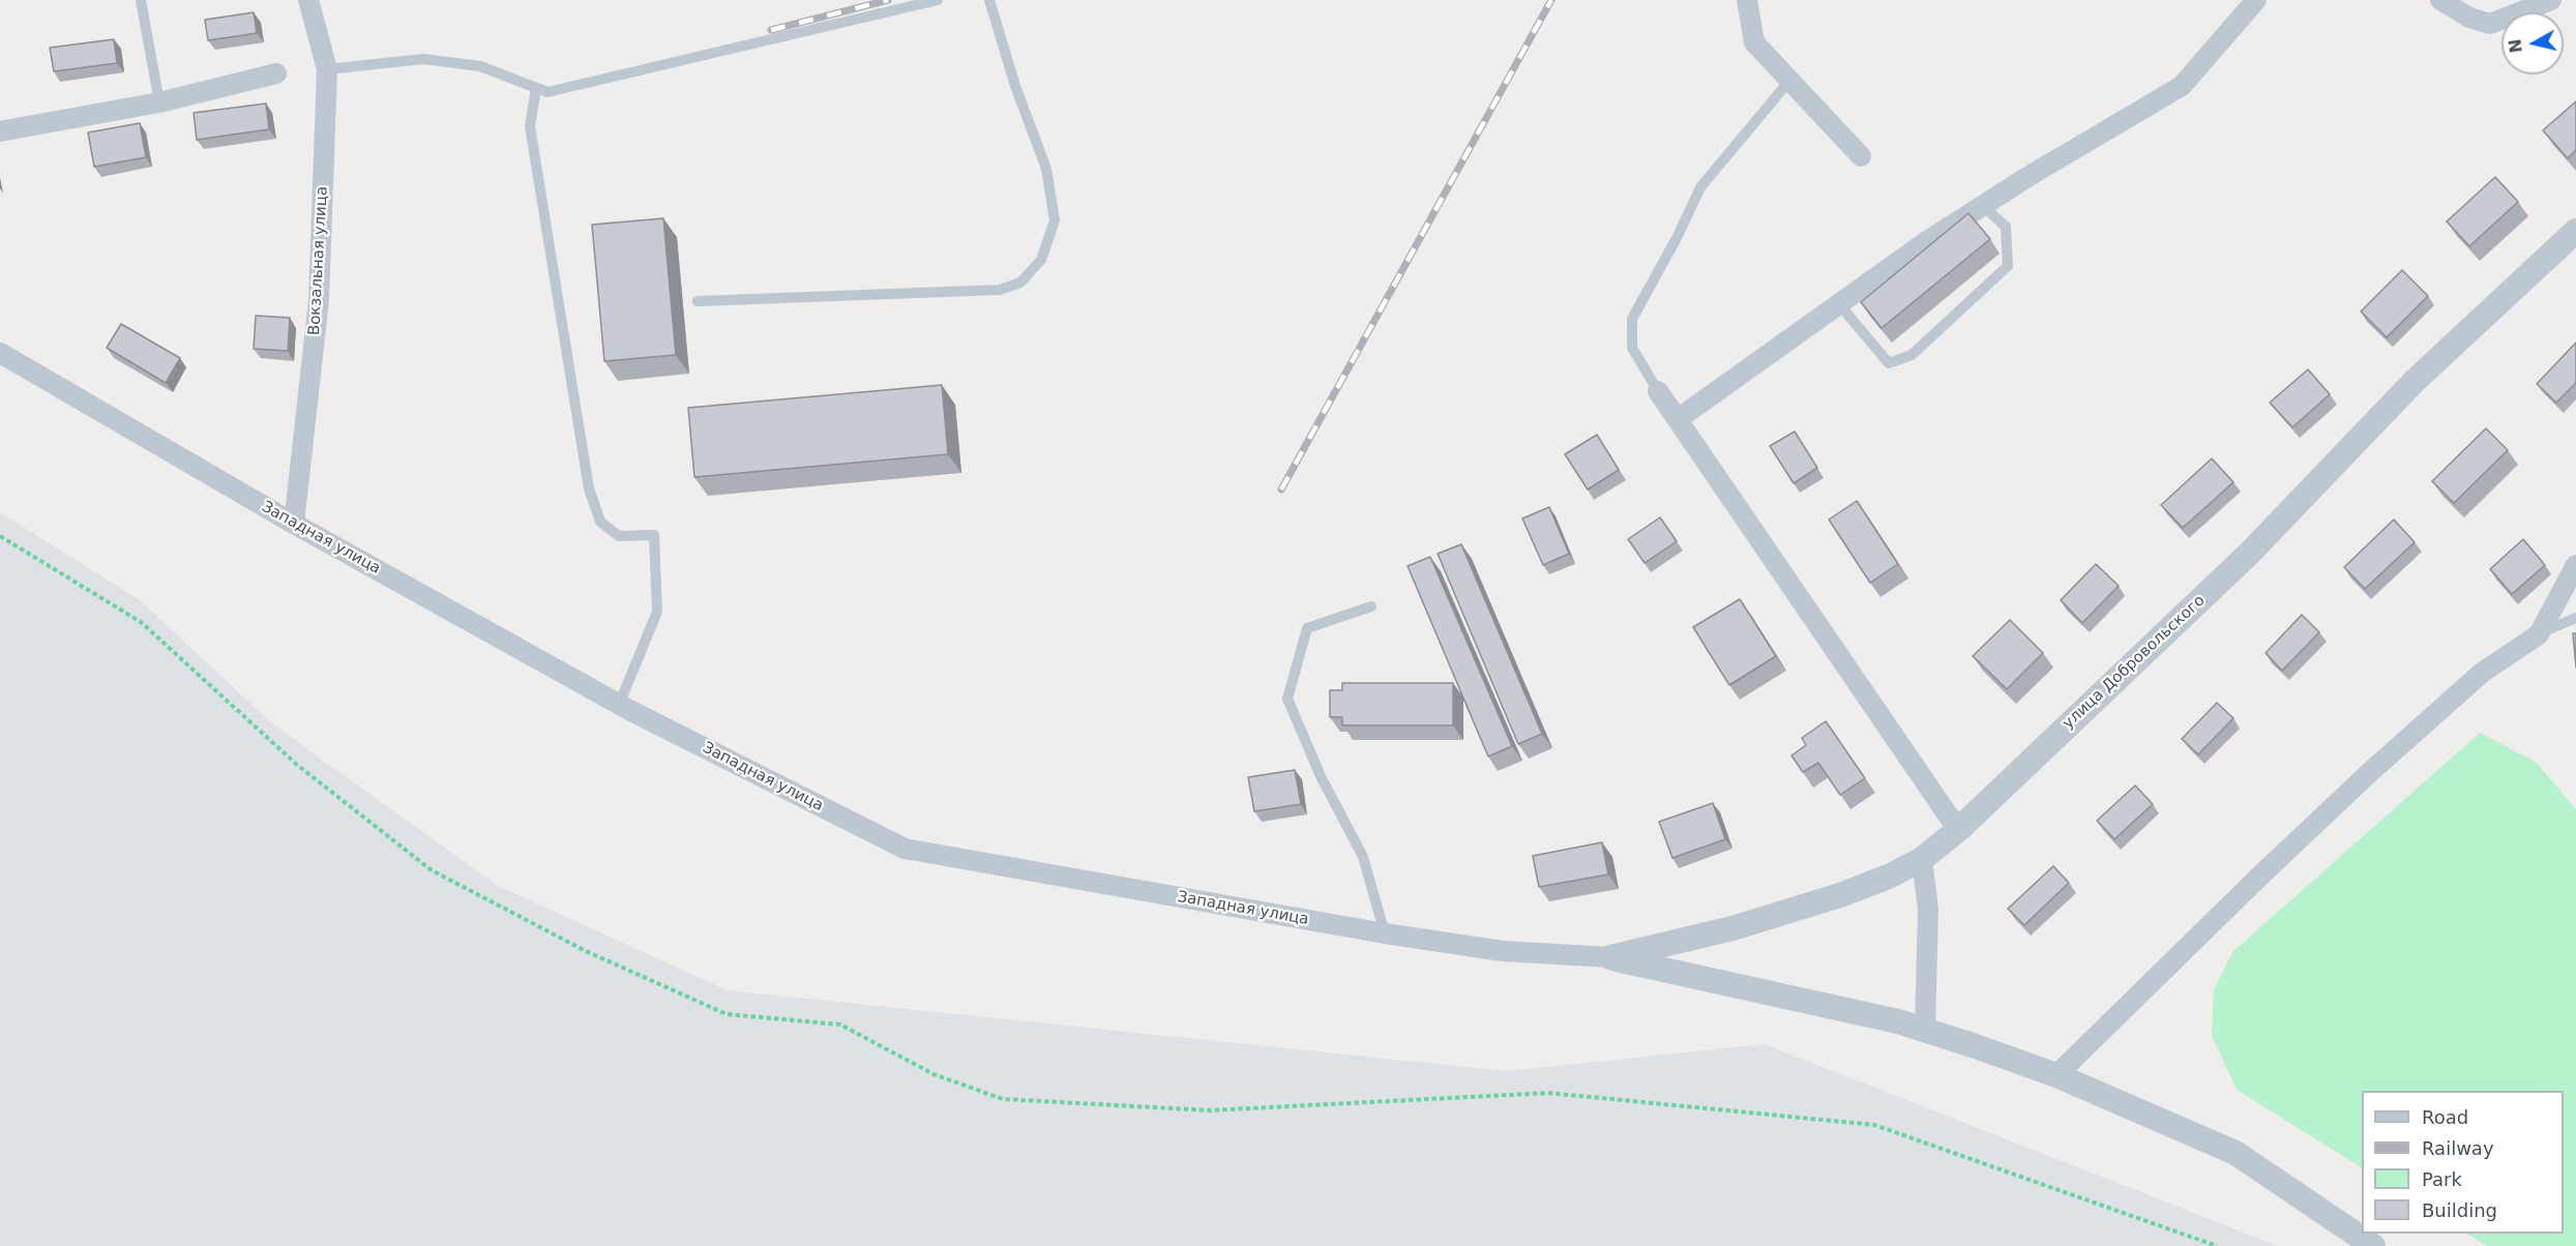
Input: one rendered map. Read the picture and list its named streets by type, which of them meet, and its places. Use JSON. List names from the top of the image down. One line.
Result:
{"streets":{"street":["Вокзальная улица","Западная улица","улица Добровольского"]},"crossings":[["Вокзальная улица","Западная улица"],["Западная улица","улица Добровольского"]],"legend":["Road","Railway","Park","Building"],"north":"left"}
